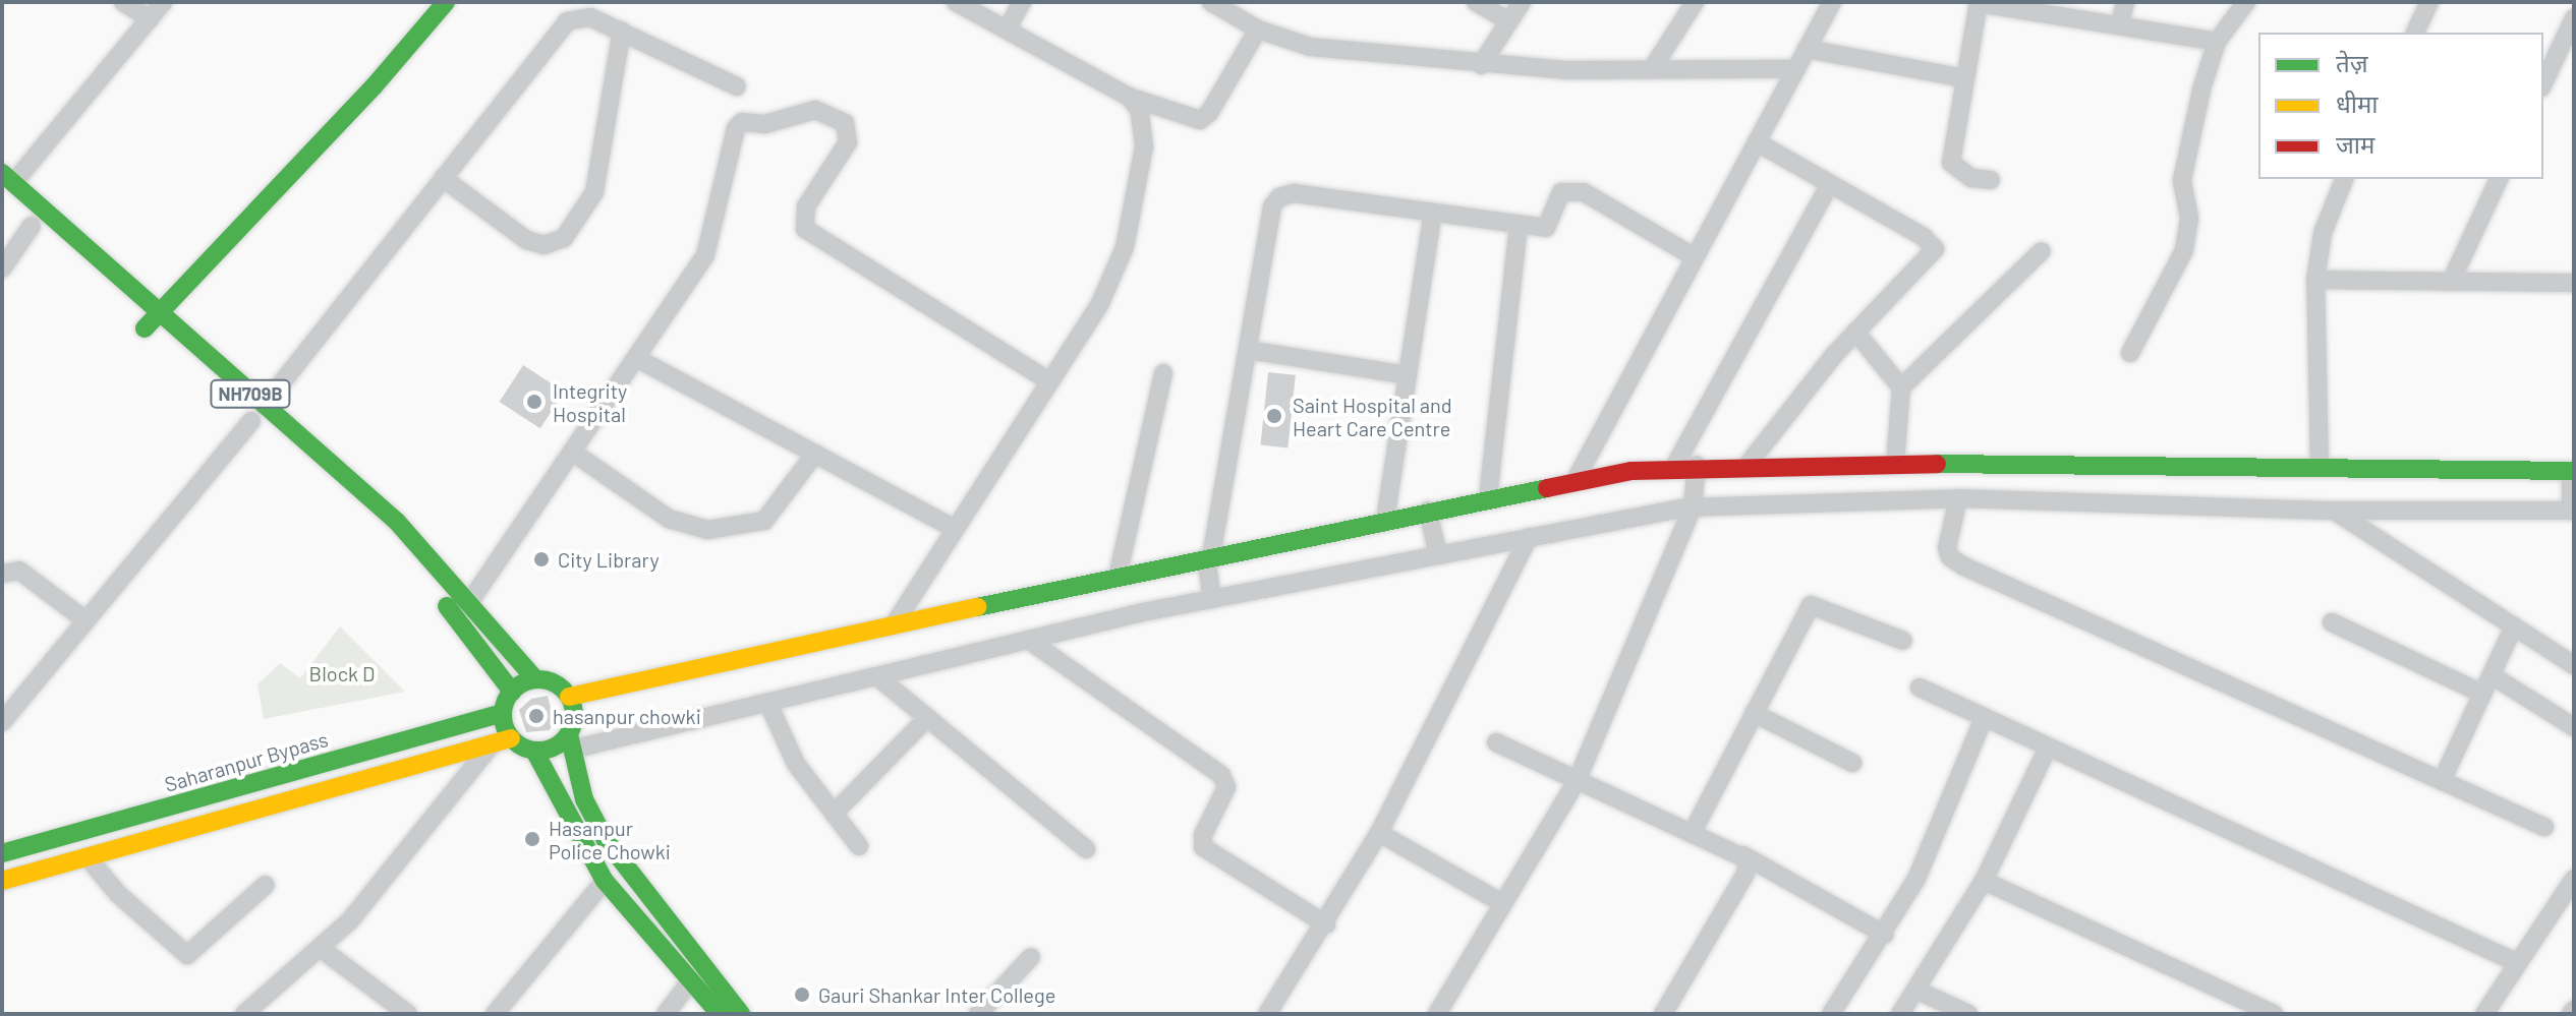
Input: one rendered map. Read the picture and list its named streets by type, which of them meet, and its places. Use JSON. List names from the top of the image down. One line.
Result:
{"streets":{"main road":["NH709B","Saharanpur Bypass"]},"crossings":[["NH709B","Saharanpur Bypass"]],"parks":["Block D"],"places":["Integrity Hospital","Saint Hospital and Heart Care Centre","City Library","hasanpur chowki","Hasanpur Police Chowki","Gauri Shankar Inter College"],"legend":["तेज़","धीमा","जाम"]}
